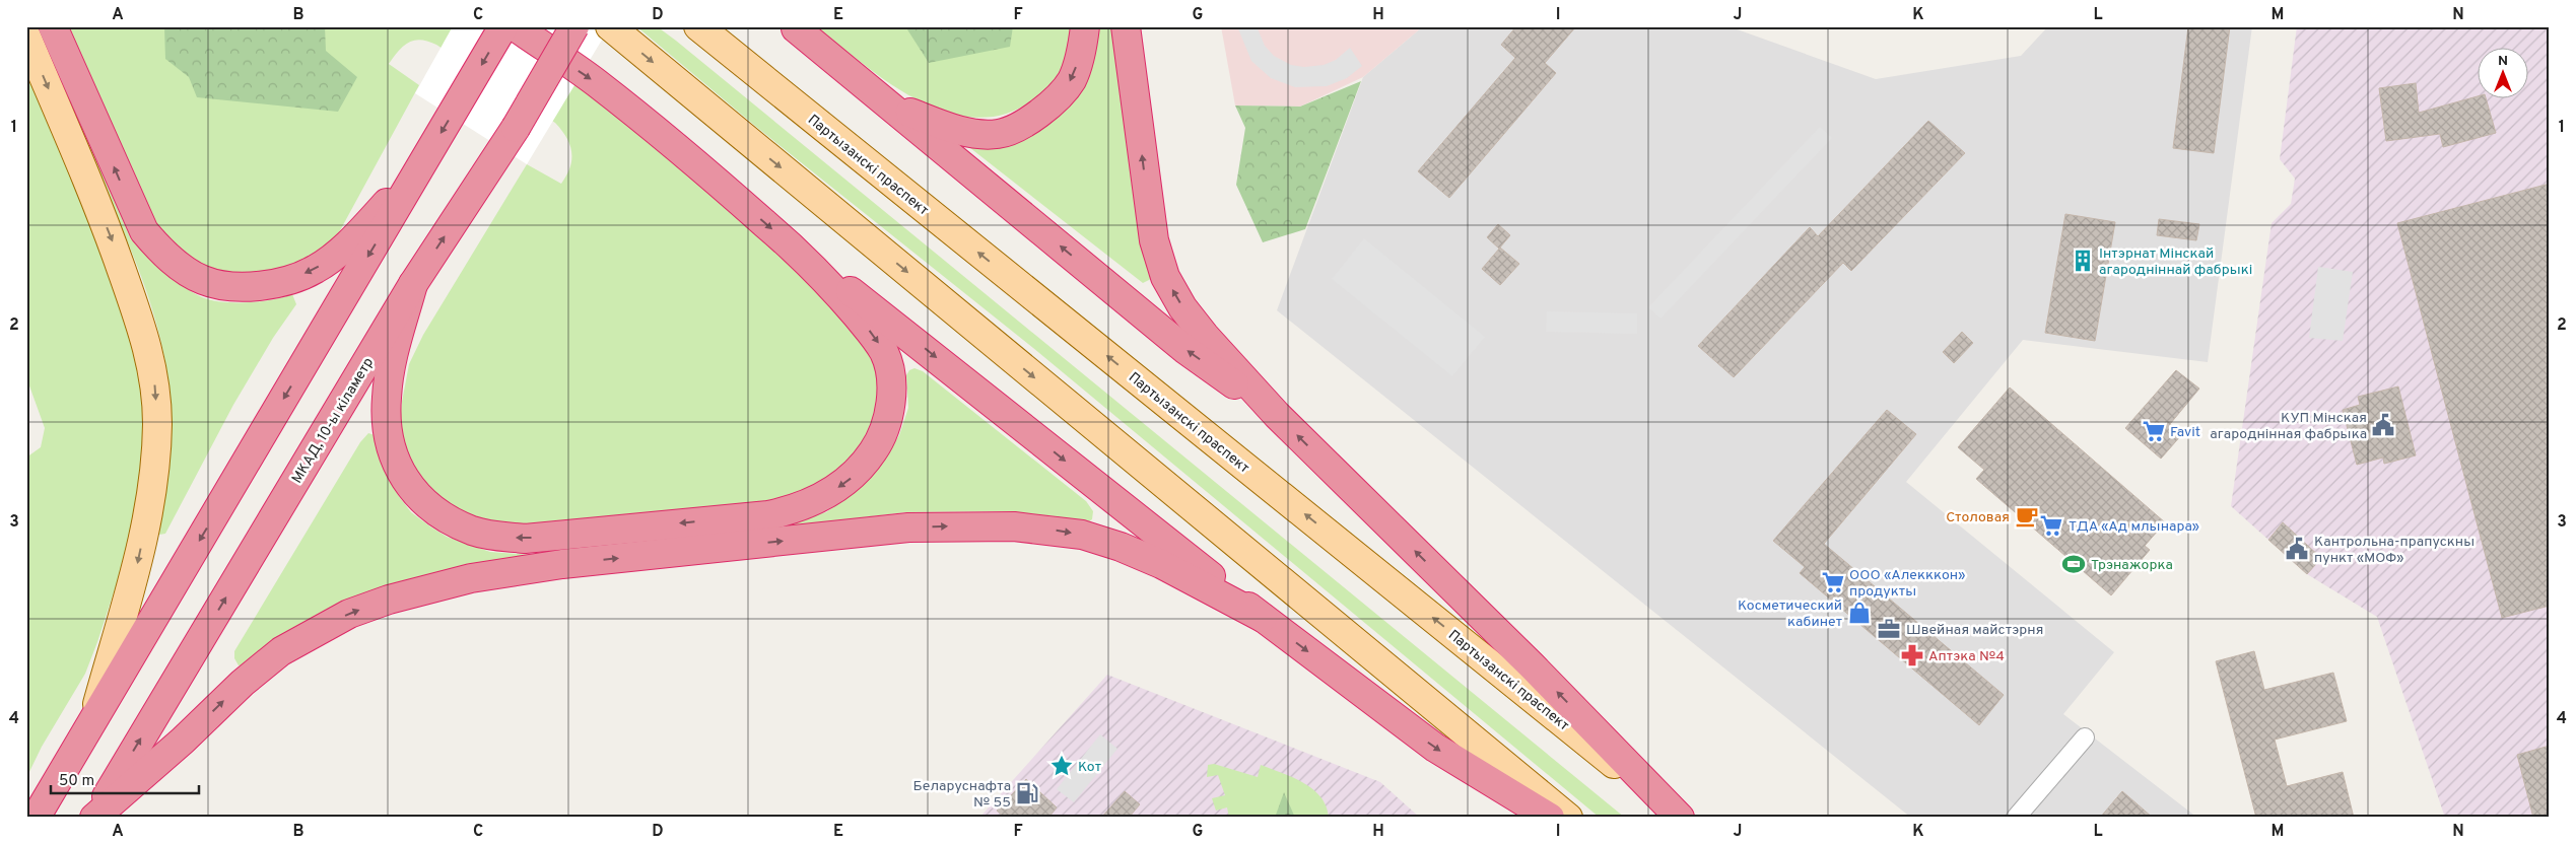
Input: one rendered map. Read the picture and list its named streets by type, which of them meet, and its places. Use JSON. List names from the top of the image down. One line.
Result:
{"streets":{"highway":["МКАД, 10-ы кіламетр"],"main road":["Партызанскі праспект"]},"places":{"building":["Інтэрнат Мінскай агародніннай фабрыкі"],"public building":["КУП Мінская агароднінная фабрыка","Кантрольна-прапускны пункт «МОФ»"],"supermarket":["Favit","ТДА «Ад млынара»","ООО «Алекккон» продукты"],"cafe":["Столовая"],"sports":["Трэнажорка"],"shop":["Косметический кабинет"],"office":["Швейная майстэрня"],"pharmacy":["Аптэка №4"],"place":["Кот"],"fuel station":["Беларуснафта № 55"]},"scale_bar":"50 m","north":"top","grid":{"columns":["A","B","C","D","E","F","G","H","I","J","K","L","M","N"],"rows":["1","2","3","4"]}}
